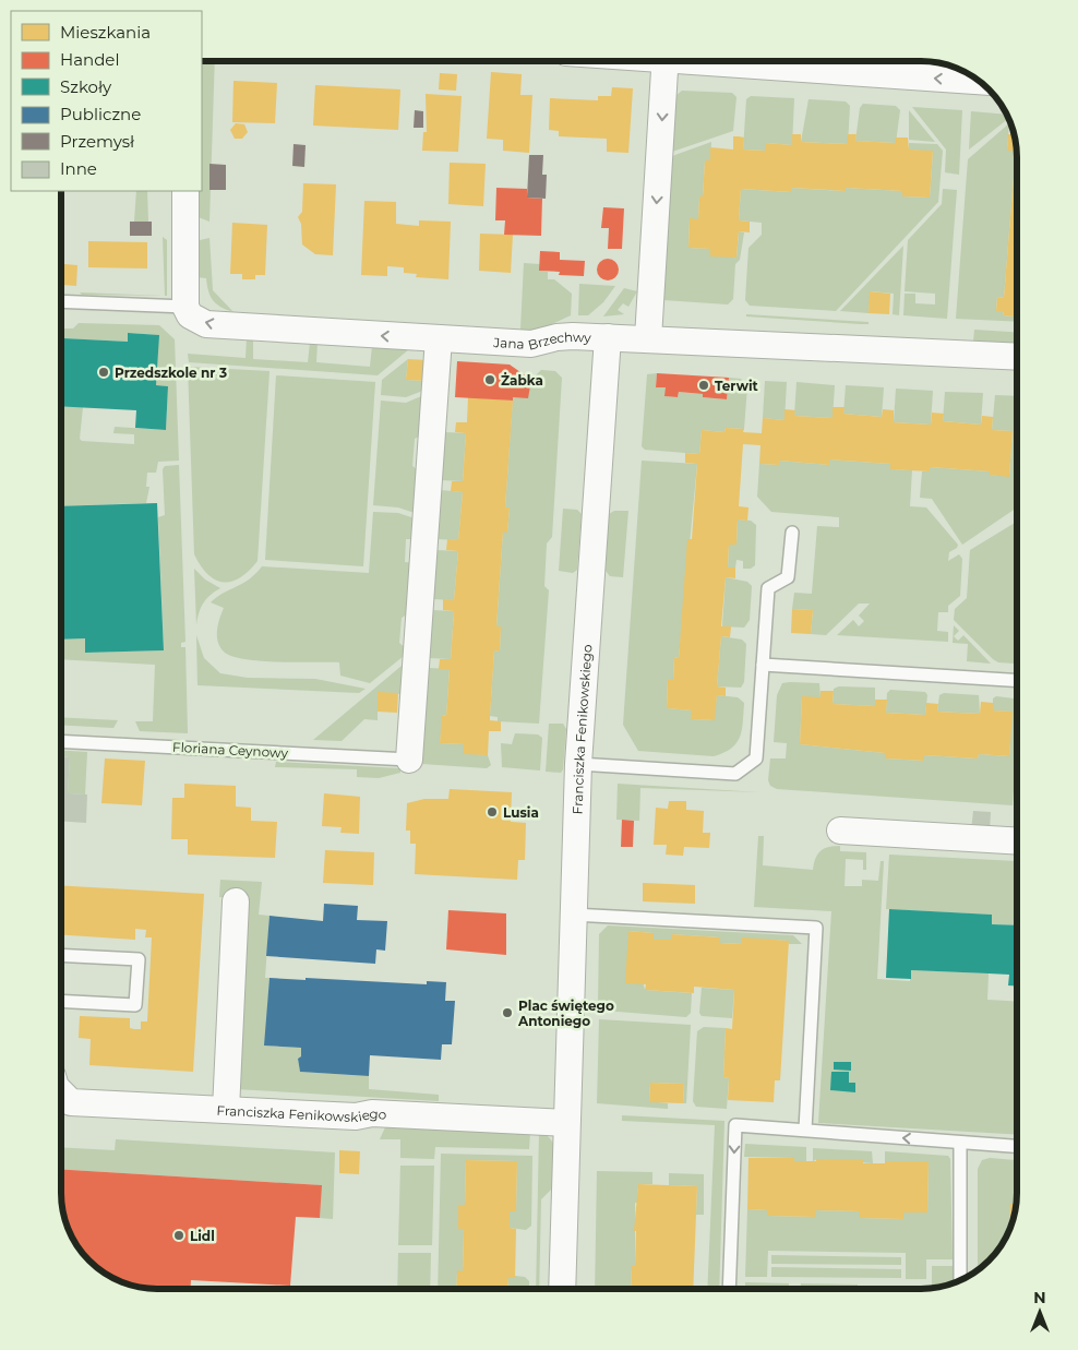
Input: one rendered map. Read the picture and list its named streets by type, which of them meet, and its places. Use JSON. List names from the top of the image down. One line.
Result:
{"streets":{"street":["Jana Brzechwy","Franciszka Fenikowskiego"],"lane":["Floriana Ceynowy"]},"crossings":[["Jana Brzechwy","Franciszka Fenikowskiego"]],"places":["Przedszkole nr 3","Żabka","Terwit","Lusia","Plac świętego Antoniego","Lidl"],"legend":["Mieszkania","Handel","Szkoły","Publiczne","Przemysł","Inne"],"north":"top"}
